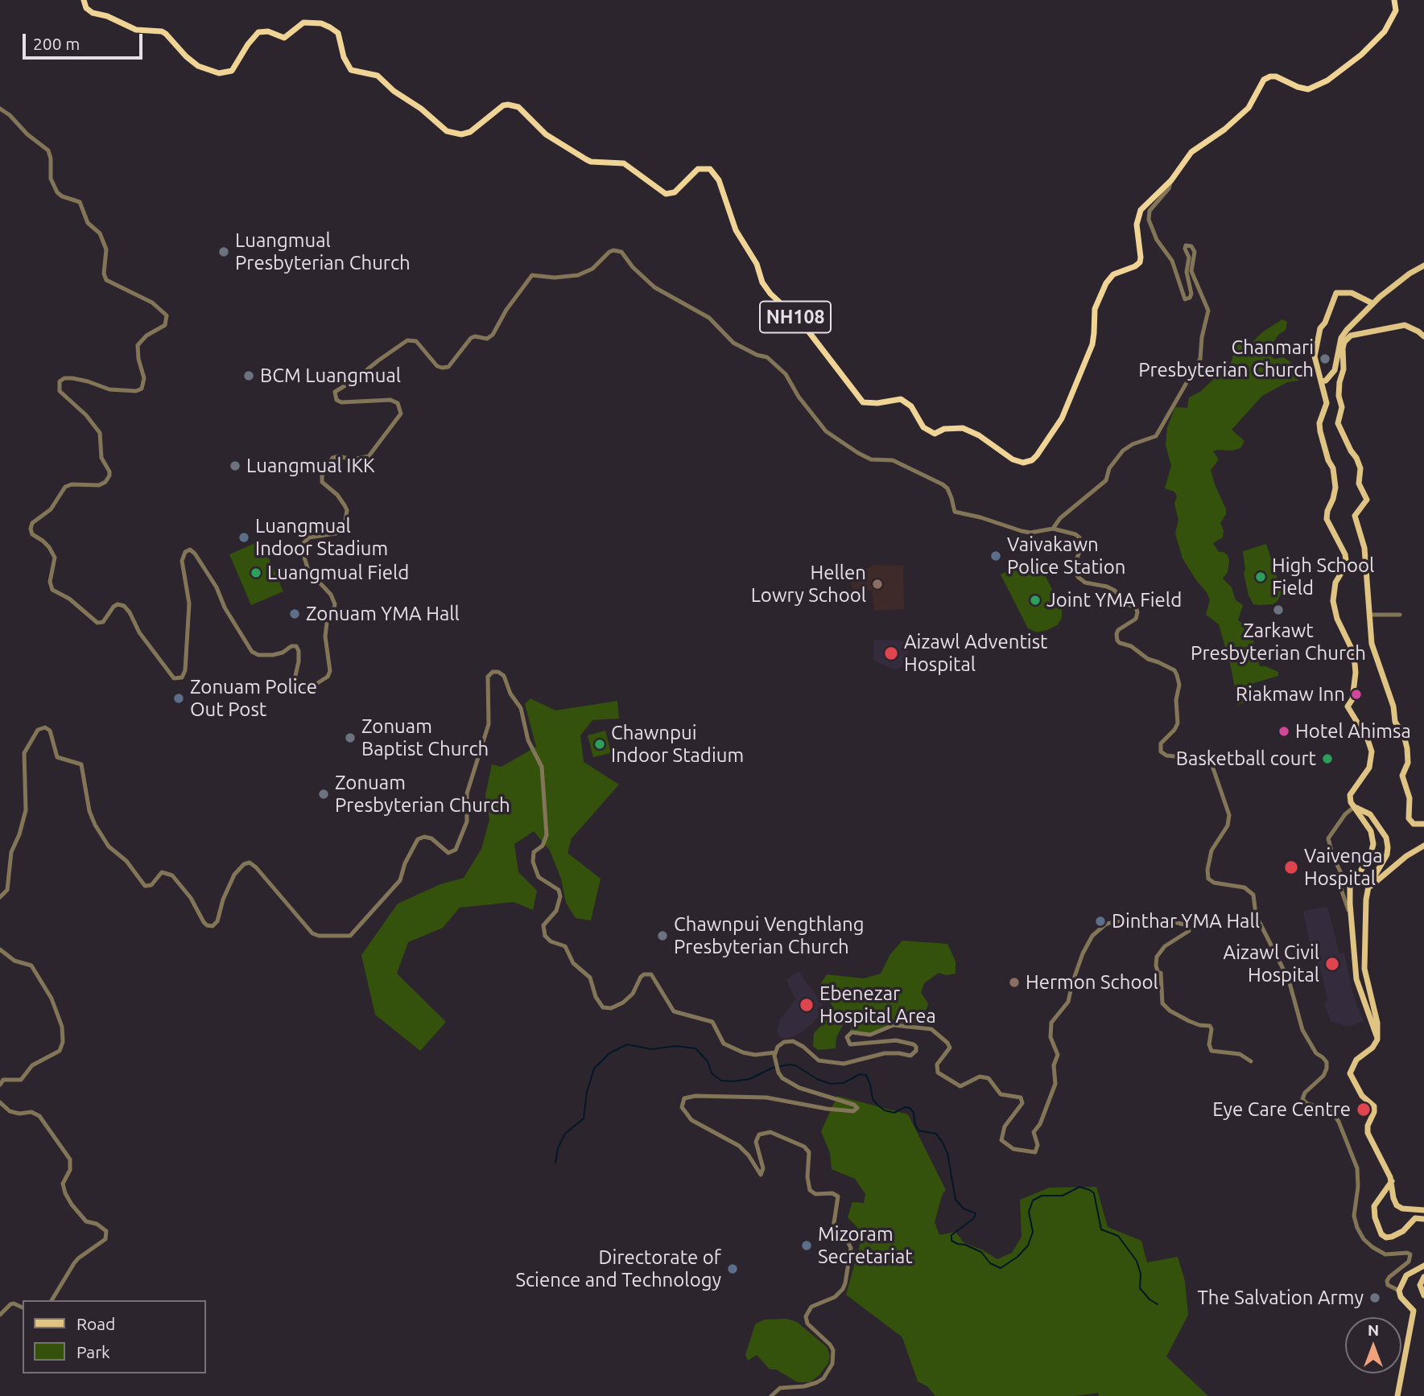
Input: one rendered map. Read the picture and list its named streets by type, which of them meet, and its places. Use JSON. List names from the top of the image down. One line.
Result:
{"streets":{"highway":["NH108"]},"places":["Luangmual Presbyterian Church","Chanmari Presbyterian Church","BCM Luangmual","Luangmual IKK","Luangmual Indoor Stadium","Vaivakawn Police Station","Luangmual Field","High School Field","Hellen Lowry School","Joint YMA Field","Zarkawt Presbyterian Church","Zonuam YMA Hall","Aizawl Adventist Hospital","Riakmaw Inn","Zonuam Police Out Post","Hotel Ahimsa","Zonuam Baptist Church","Chawnpui Indoor Stadium","Basketball court","Zonuam Presbyterian Church","Vaivenga Hospital","Dinthar YMA Hall","Chawnpui Vengthlang Presbyterian Church","Aizawl Civil Hospital","Hermon School","Ebenezar Hospital Area","Eye Care Centre","Mizoram Secretariat","Directorate of Science and Technology","The Salvation Army"],"legend":["Road","Park"],"scale_bar":"200 m","north":"top"}
